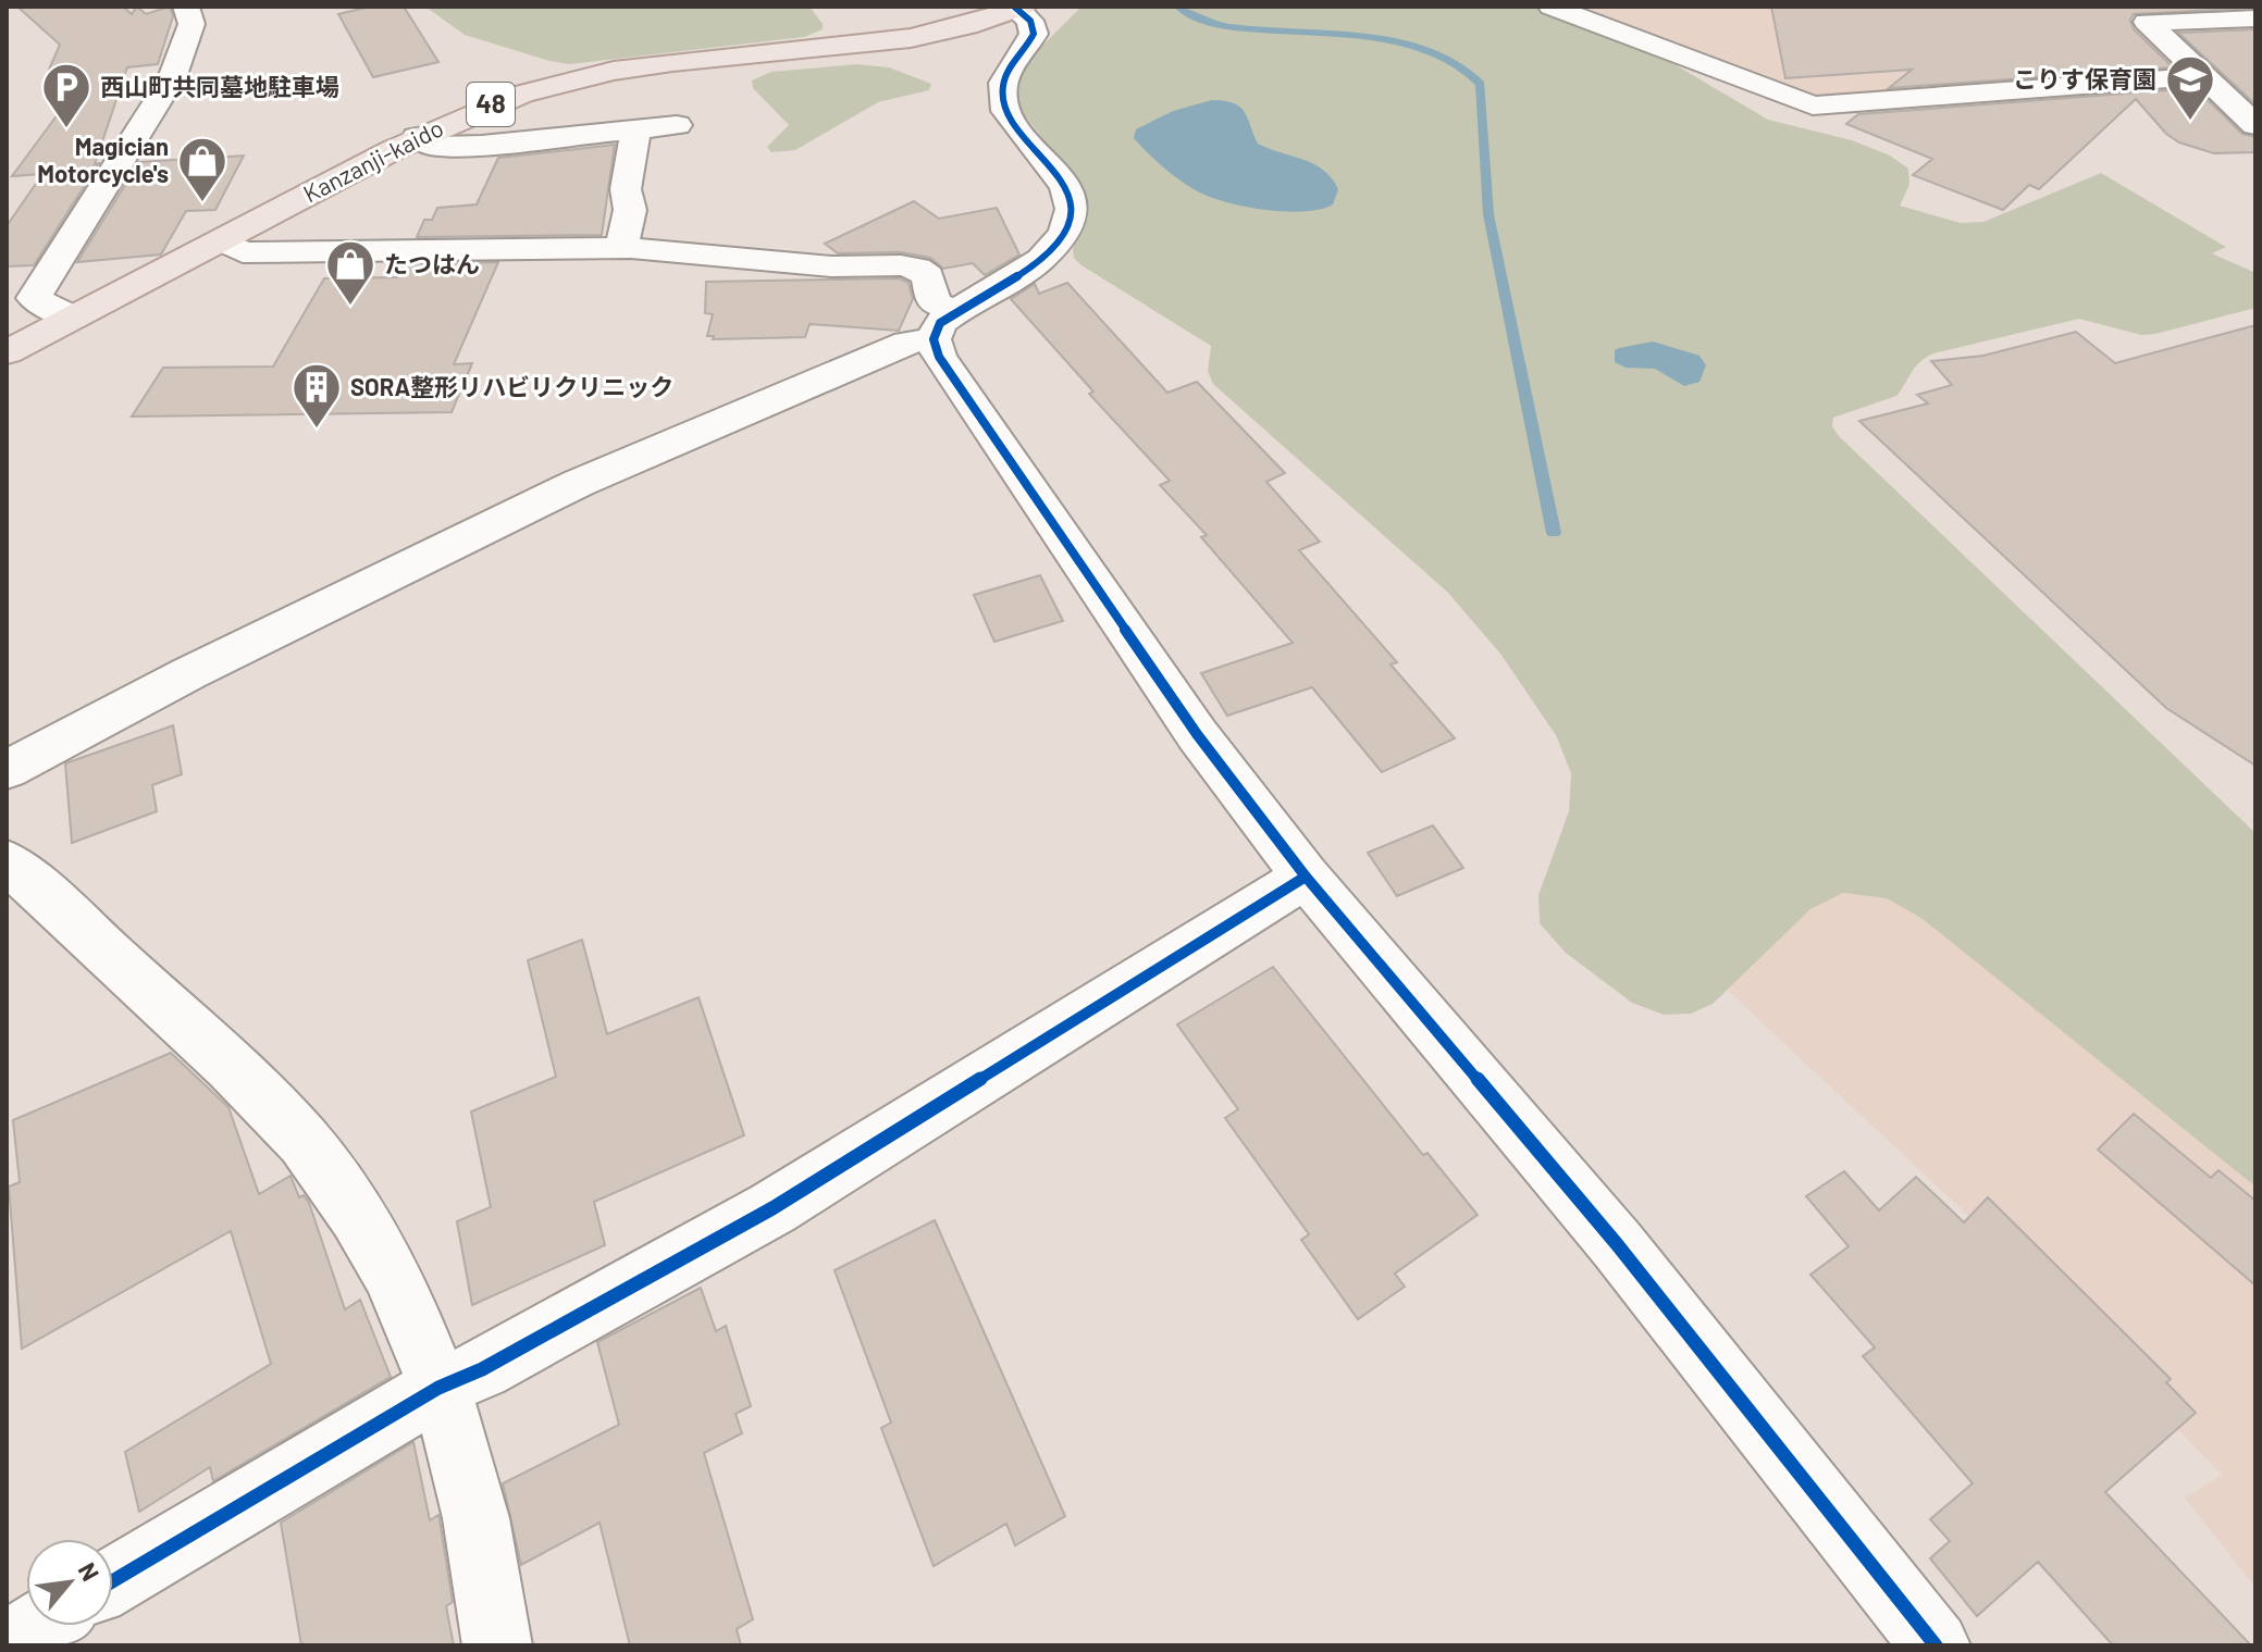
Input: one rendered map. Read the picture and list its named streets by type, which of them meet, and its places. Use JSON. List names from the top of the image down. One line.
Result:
{"streets":{"main road":["48","Kanzanji-kaido"]},"places":{"school or university":["こりす保育園"],"parking":["西山町共同墓地駐車場"],"shop":["Magician Motorcycle's","たつはん"],"building":["SORA整形リハビリクリニック"]},"north":"top right"}
